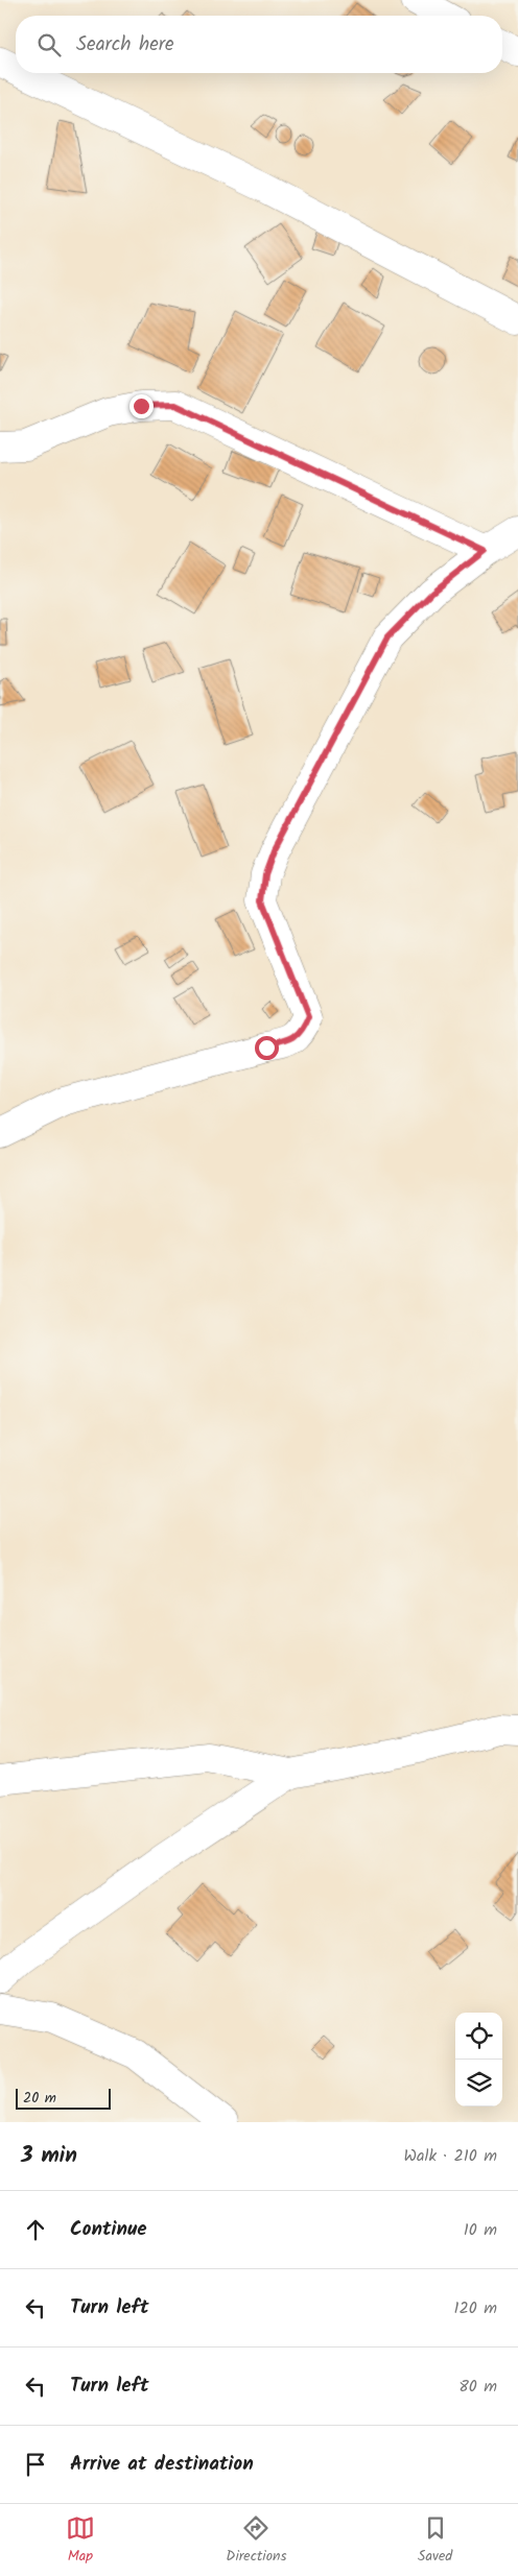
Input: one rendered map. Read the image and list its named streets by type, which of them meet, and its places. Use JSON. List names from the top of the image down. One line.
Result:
{"scale_bar":"20 m","page":{"search":"Search here","scale":"20 m","heading":["3 min","Walk · 210 m"],"list":[["Continue","10 m"],["Turn left","120 m"],["Turn left","80 m"],"Arrive at destination"],"nav":["Map","Directions","Saved"]}}
